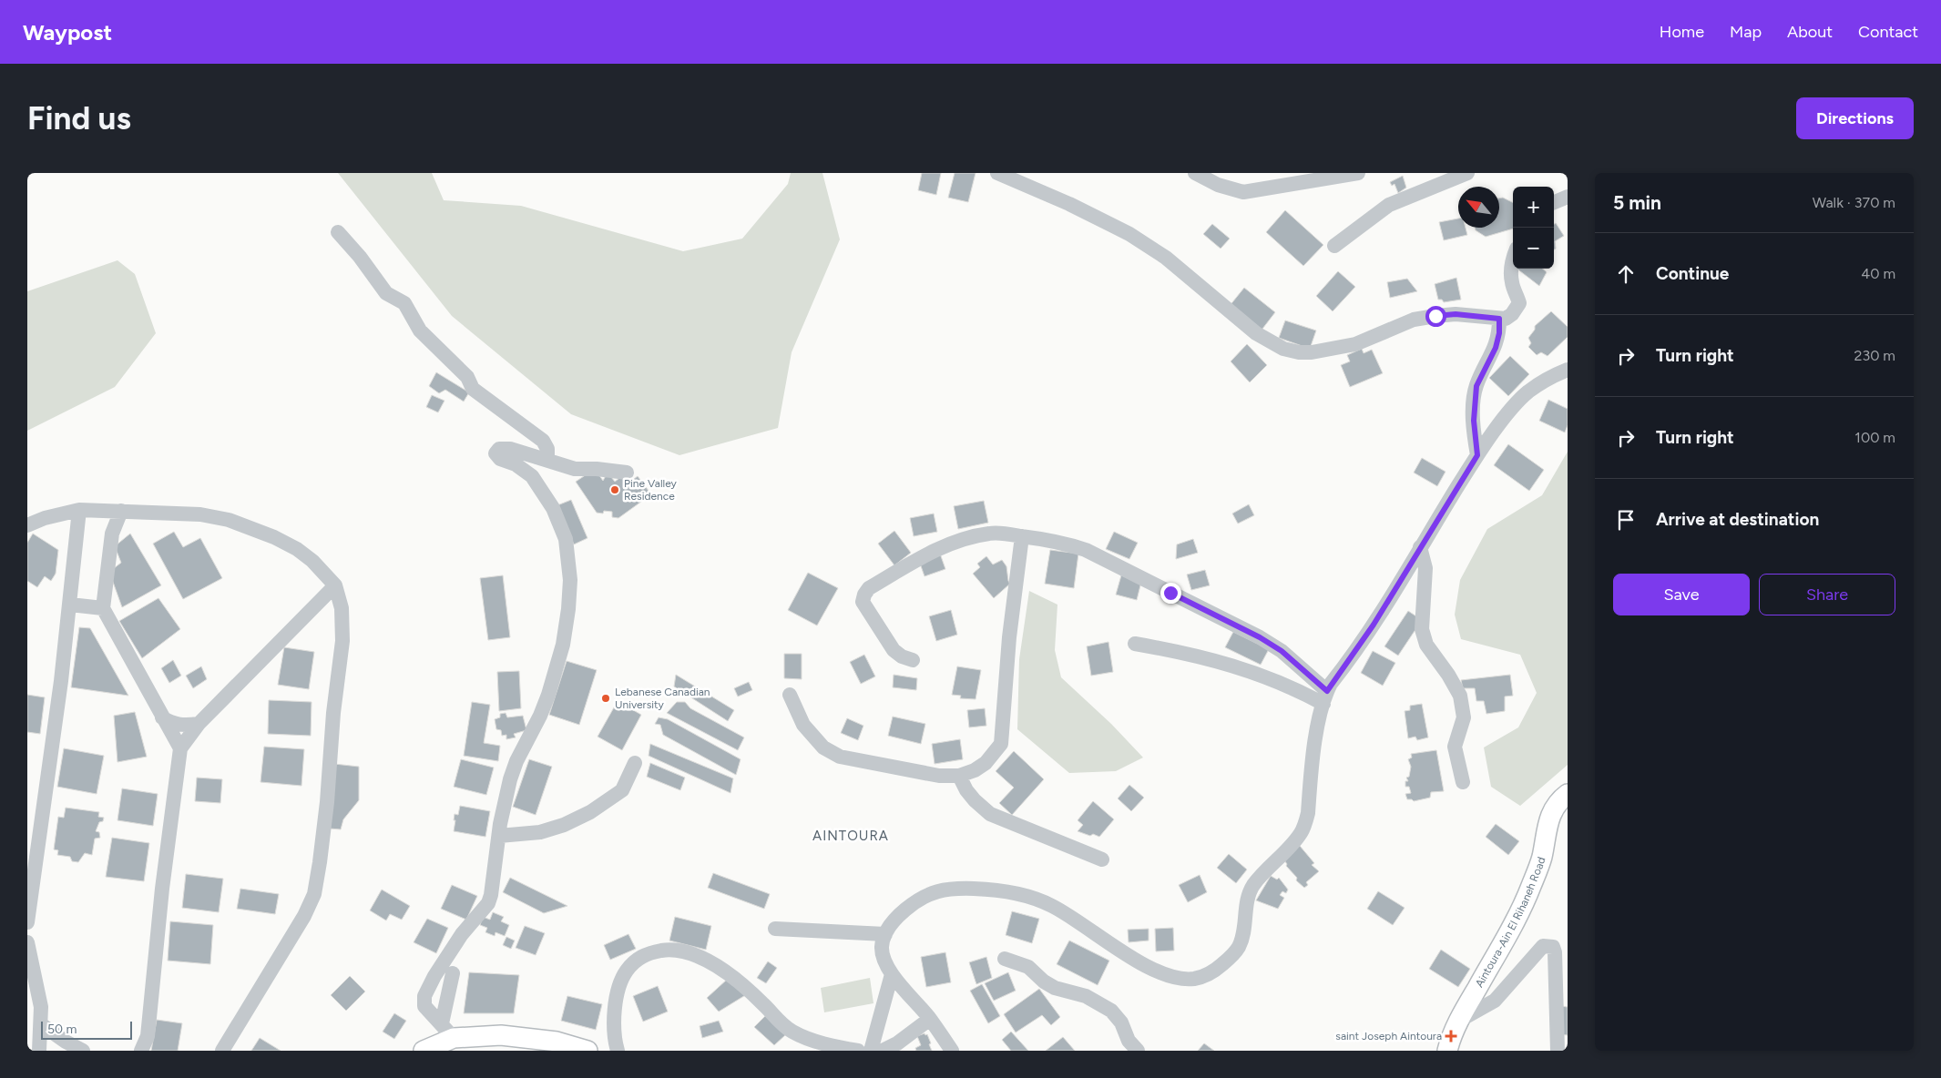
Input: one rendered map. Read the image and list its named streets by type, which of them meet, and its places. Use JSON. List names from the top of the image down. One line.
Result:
{"streets":{"main road":["Aintoura-Ain El Rihaneh Road"]},"districts":["AINTOURA"],"places":{"other":["Pine Valley Residence","Lebanese Canadian University"],"health":["saint Joseph Aintoura"]},"scale_bar":"50 m","north":"top left","page":{"header":"Waypost","nav":["Home","Map","About","Contact"],"buttons":["Directions",["Save","Share"]],"title":"Find us","heading":["5 min","Walk · 370 m"],"map_buttons":["+","−"],"list":[["Continue","40 m"],["Turn right","230 m"],["Turn right","100 m"],"Arrive at destination"],"scale":"50 m"}}
